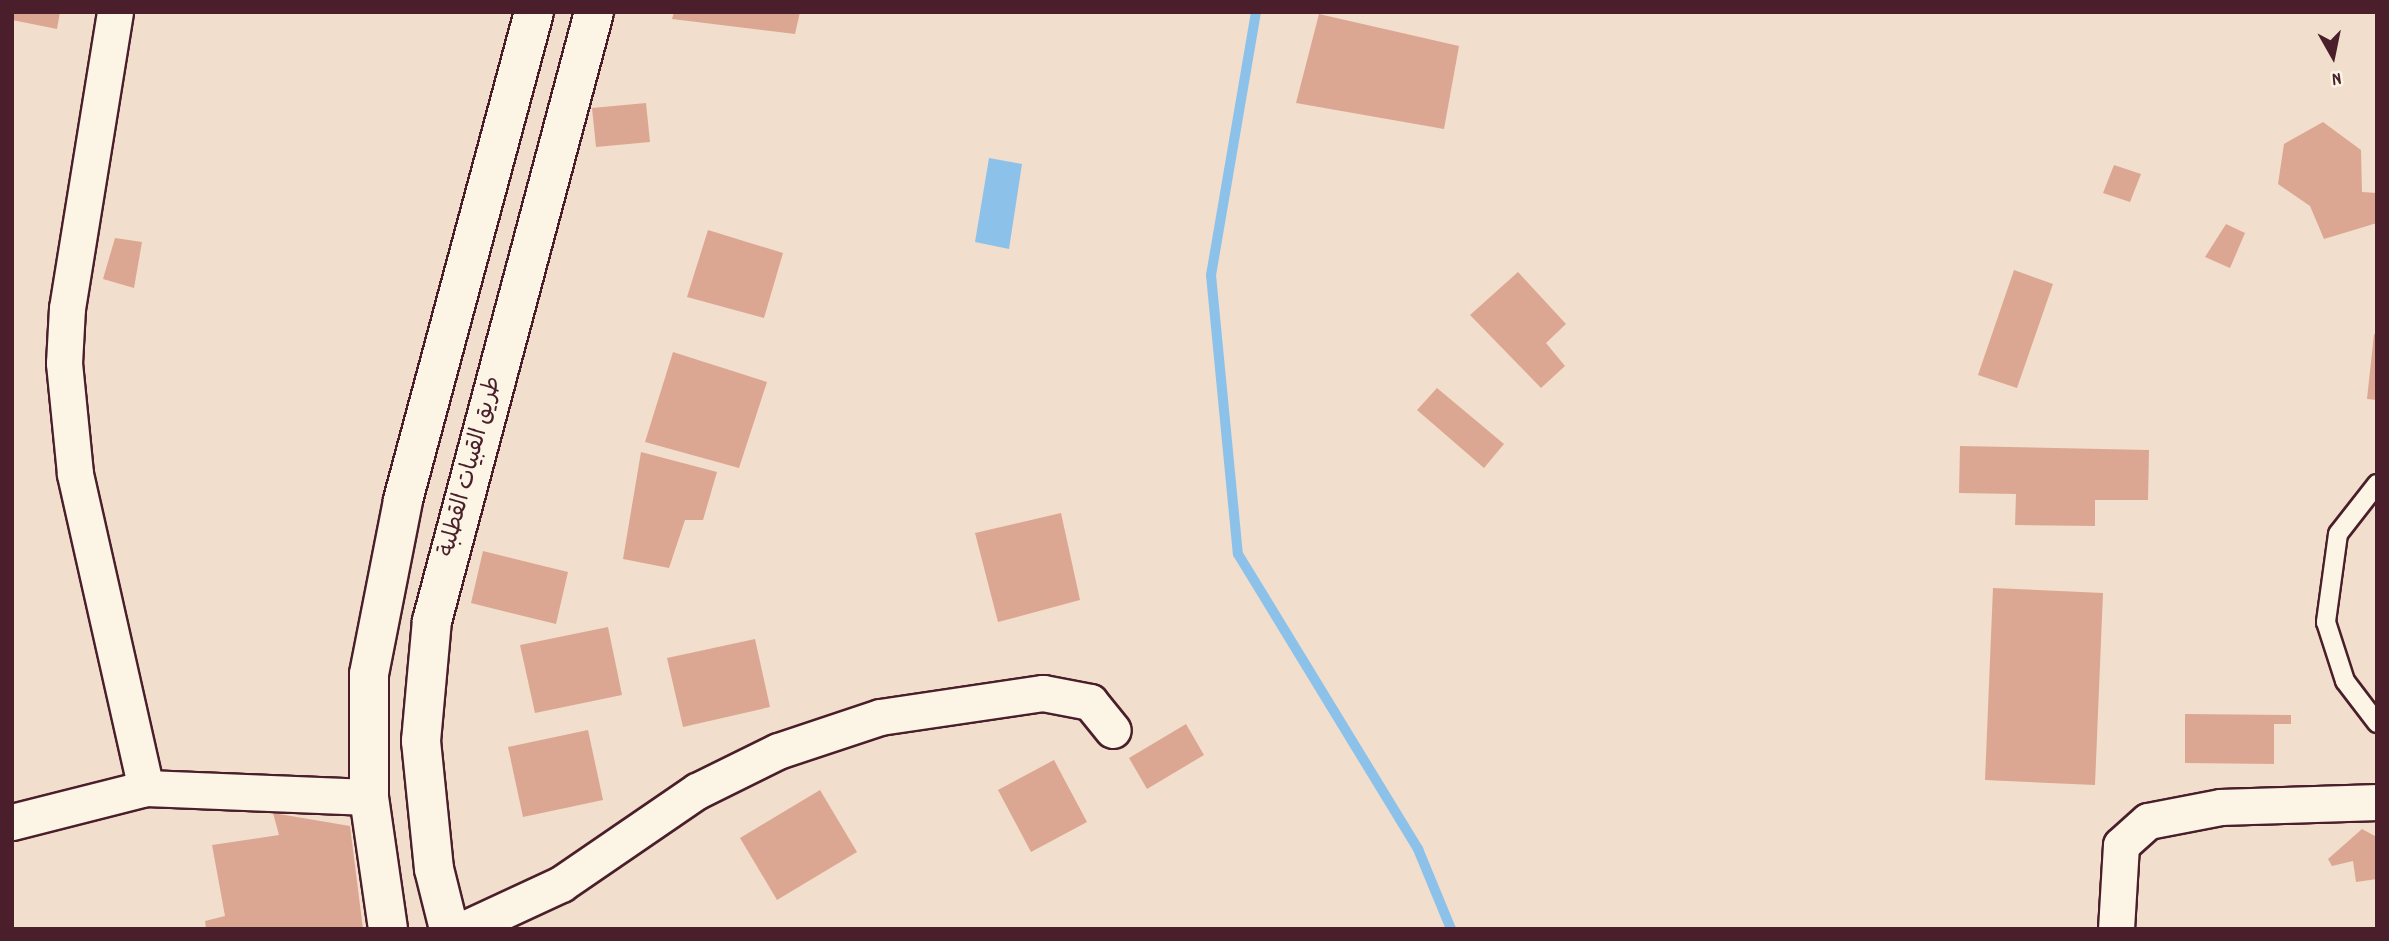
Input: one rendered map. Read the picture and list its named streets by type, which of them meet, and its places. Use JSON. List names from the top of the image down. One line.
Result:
{"streets":{"main road":["طريق القبيات القطلبة"]},"north":"bottom"}
